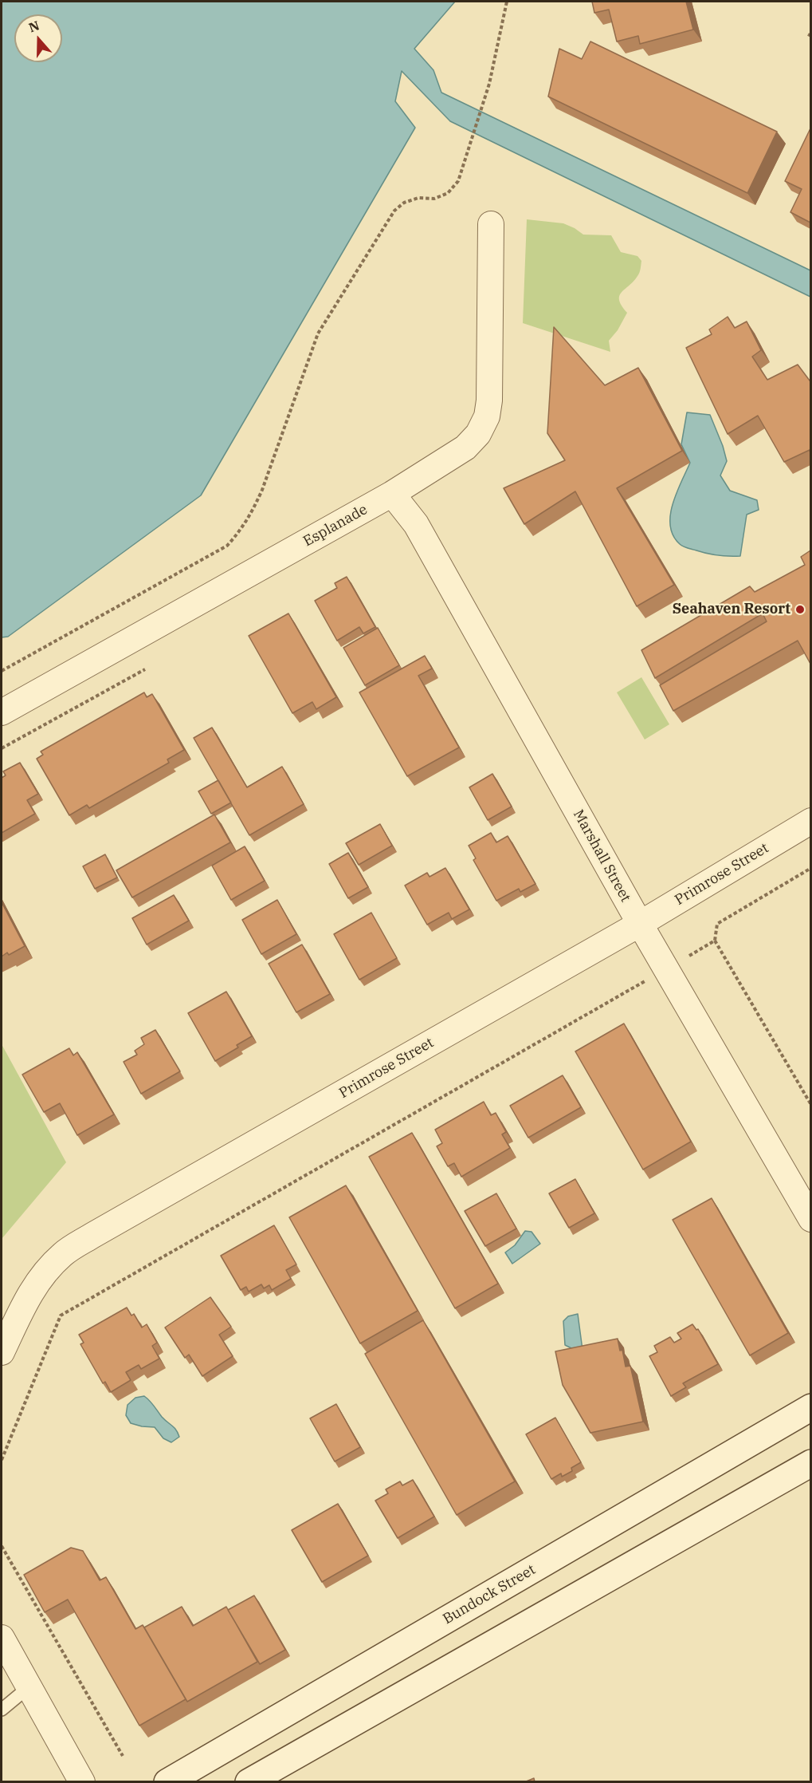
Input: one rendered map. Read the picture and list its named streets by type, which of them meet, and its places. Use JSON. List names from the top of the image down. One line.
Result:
{"streets":{"main road":["Bundock Street"],"street":["Esplanade","Marshall Street","Primrose Street"]},"crossings":[["Esplanade","Marshall Street"],["Marshall Street","Primrose Street"]],"places":["Seahaven Resort"],"north":"top"}
